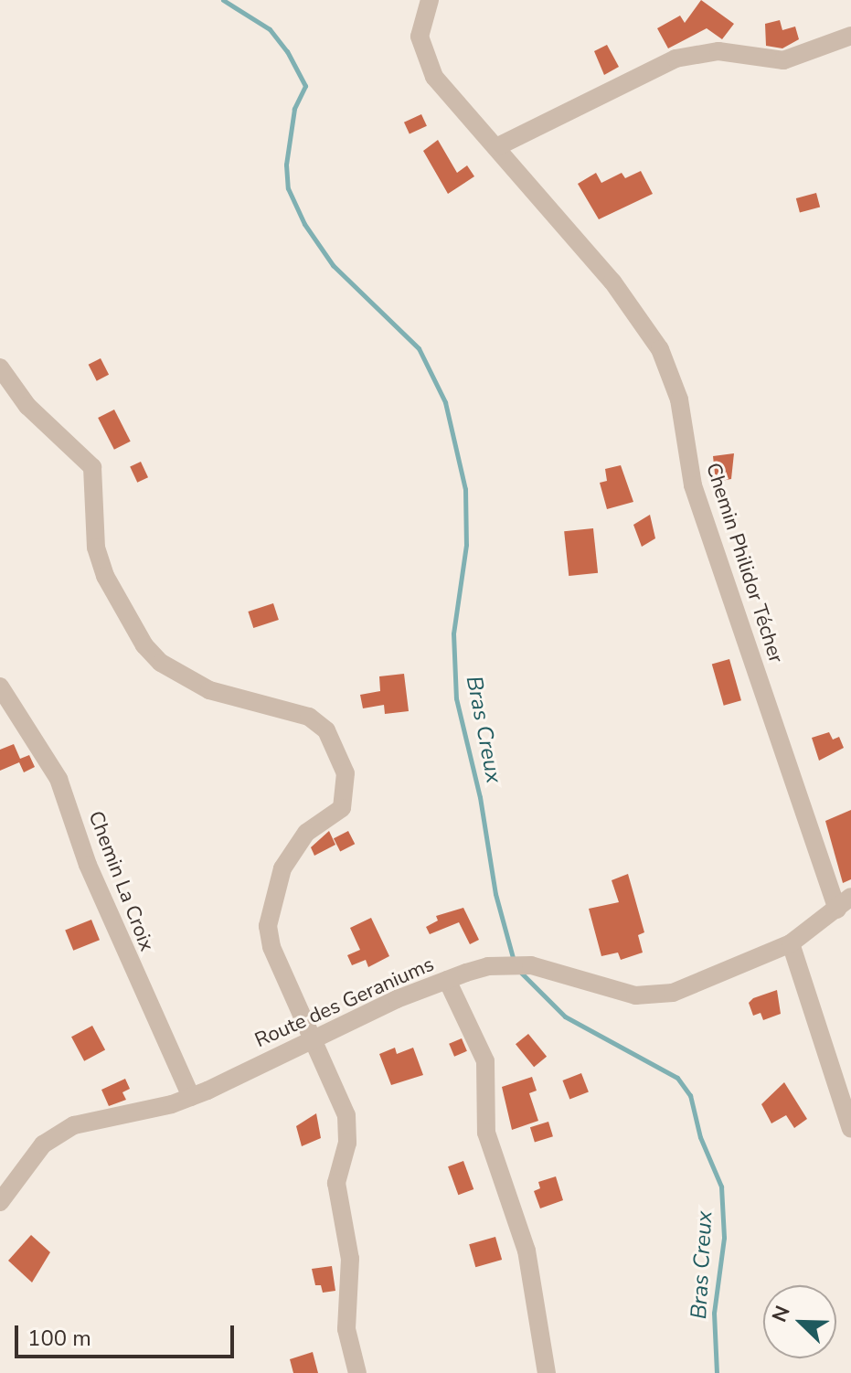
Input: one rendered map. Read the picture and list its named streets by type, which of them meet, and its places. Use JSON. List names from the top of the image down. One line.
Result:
{"streets":{"street":["Chemin Philidor Técher","Chemin La Croix","Route des Geraniums"]},"crossings":[["Chemin Philidor Técher","Route des Geraniums"],["Chemin La Croix","Route des Geraniums"]],"water":["Bras Creux"],"scale_bar":"100 m","north":"top left"}
